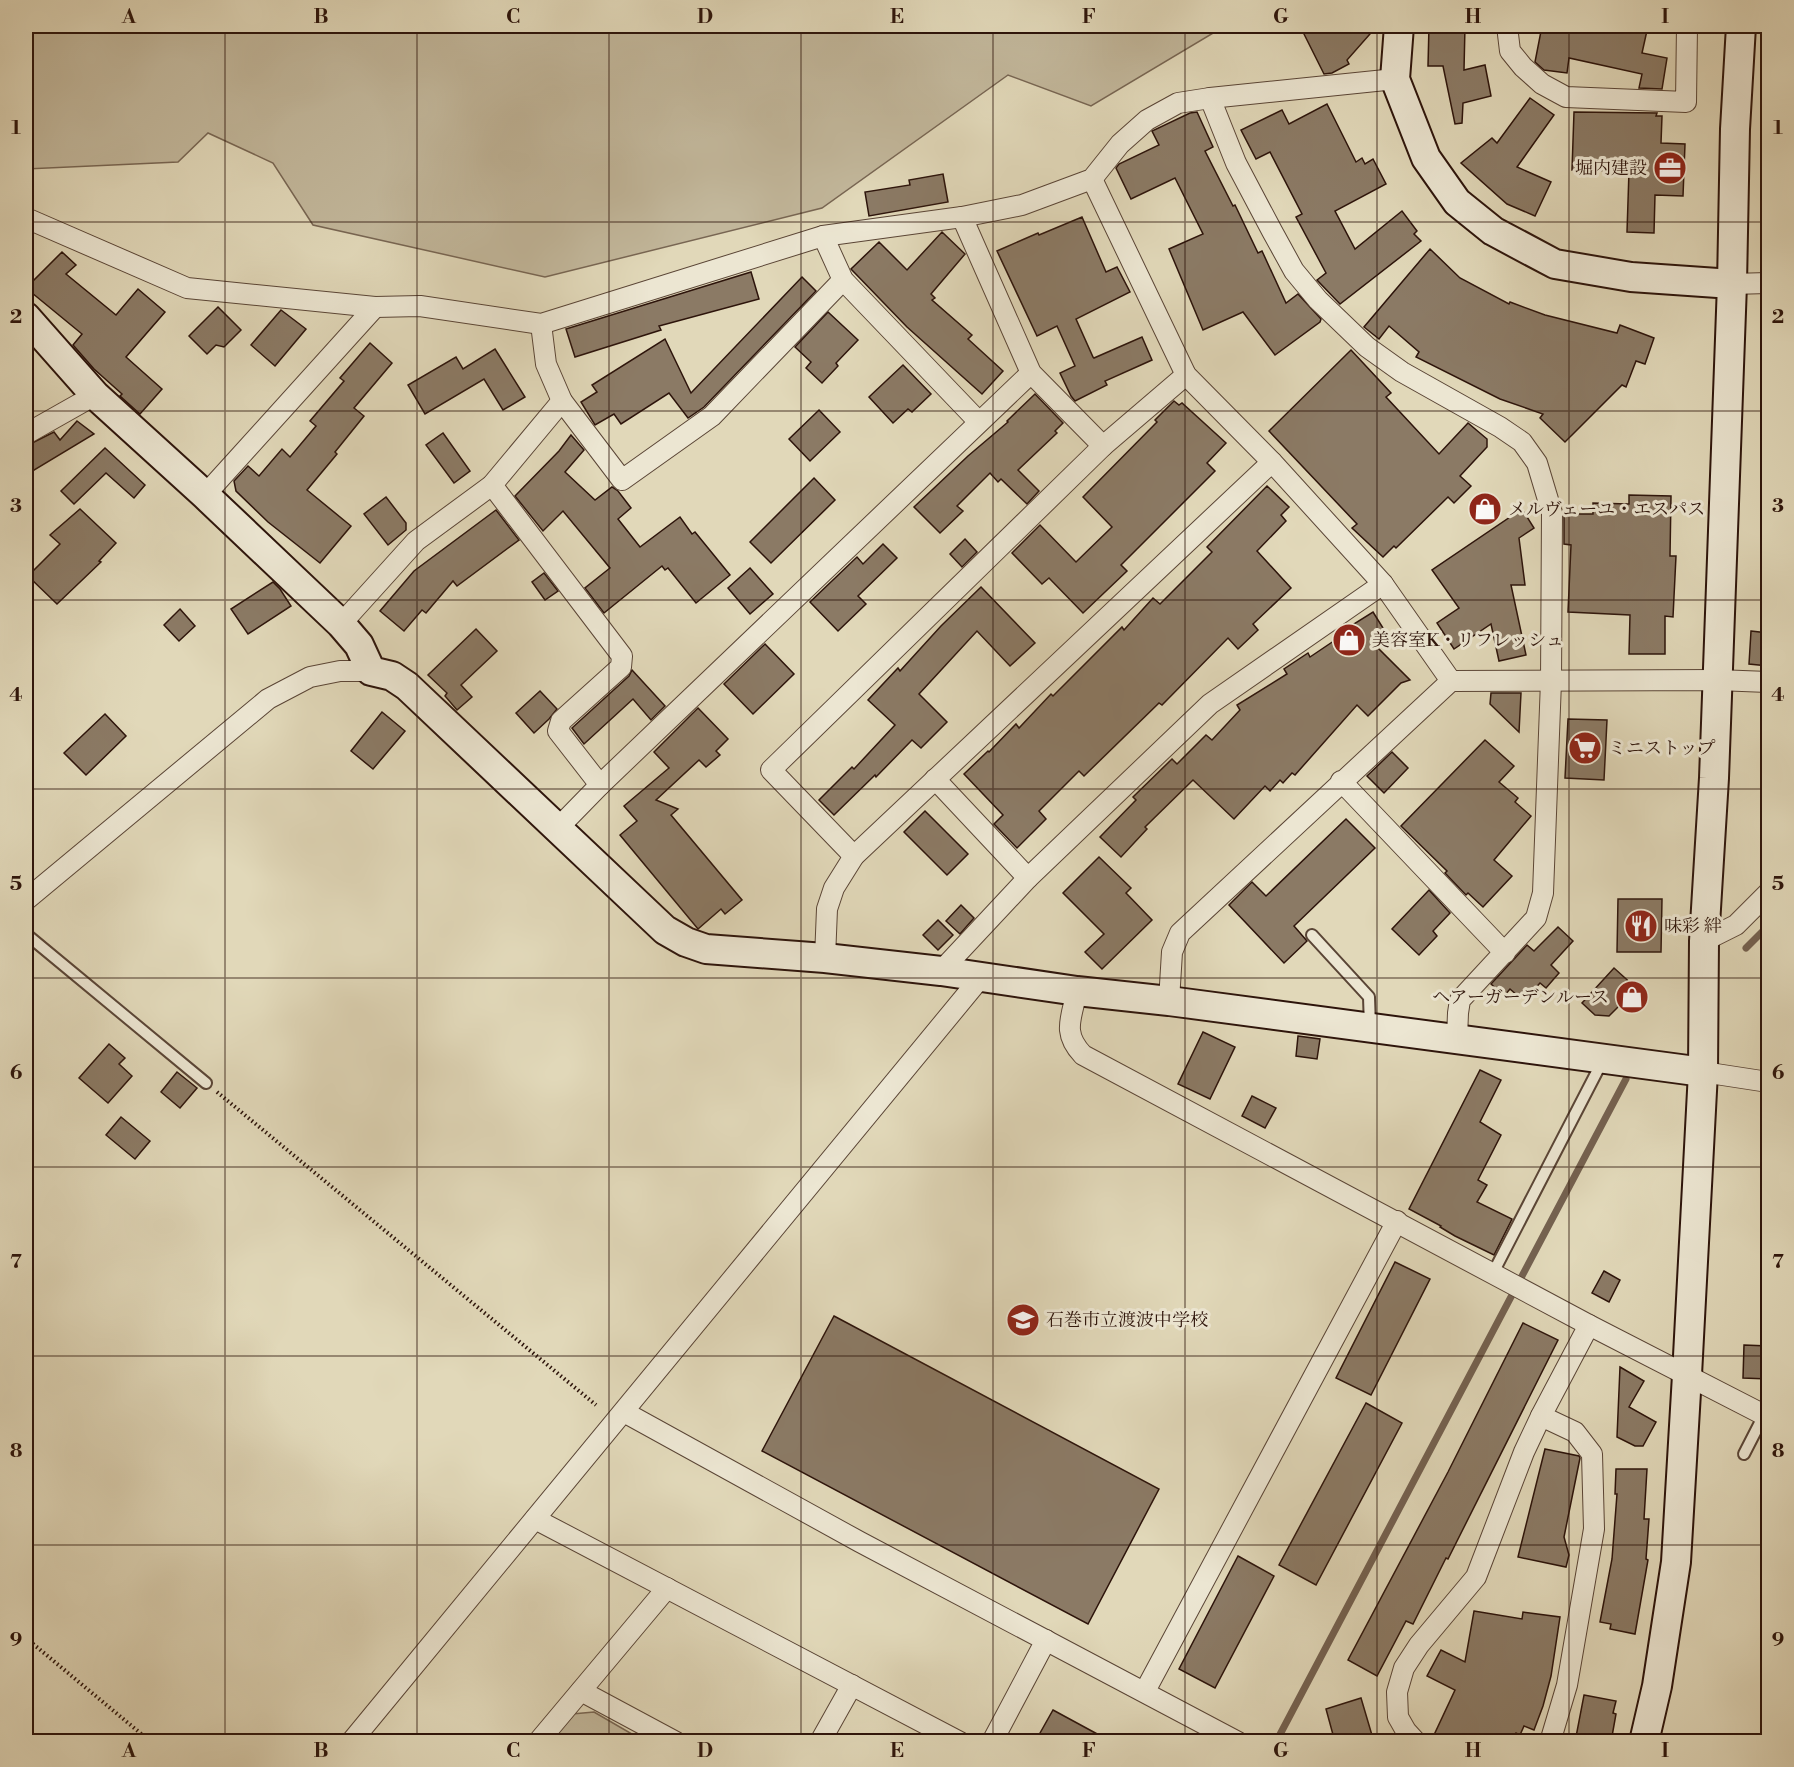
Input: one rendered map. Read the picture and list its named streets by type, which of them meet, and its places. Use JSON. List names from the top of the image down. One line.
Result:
{"places":{"office":["堀内建設"],"shop":["メルヴェーユ・エスパス","美容室K・リフレッシュ","ヘアーガーデンルース"],"supermarket":["ミニストップ"],"restaurant":["味彩 絆"],"school or university":["石巻市立渡波中学校"]},"grid":{"columns":["A","B","C","D","E","F","G","H","I"],"rows":["1","2","3","4","5","6","7","8","9"]}}
